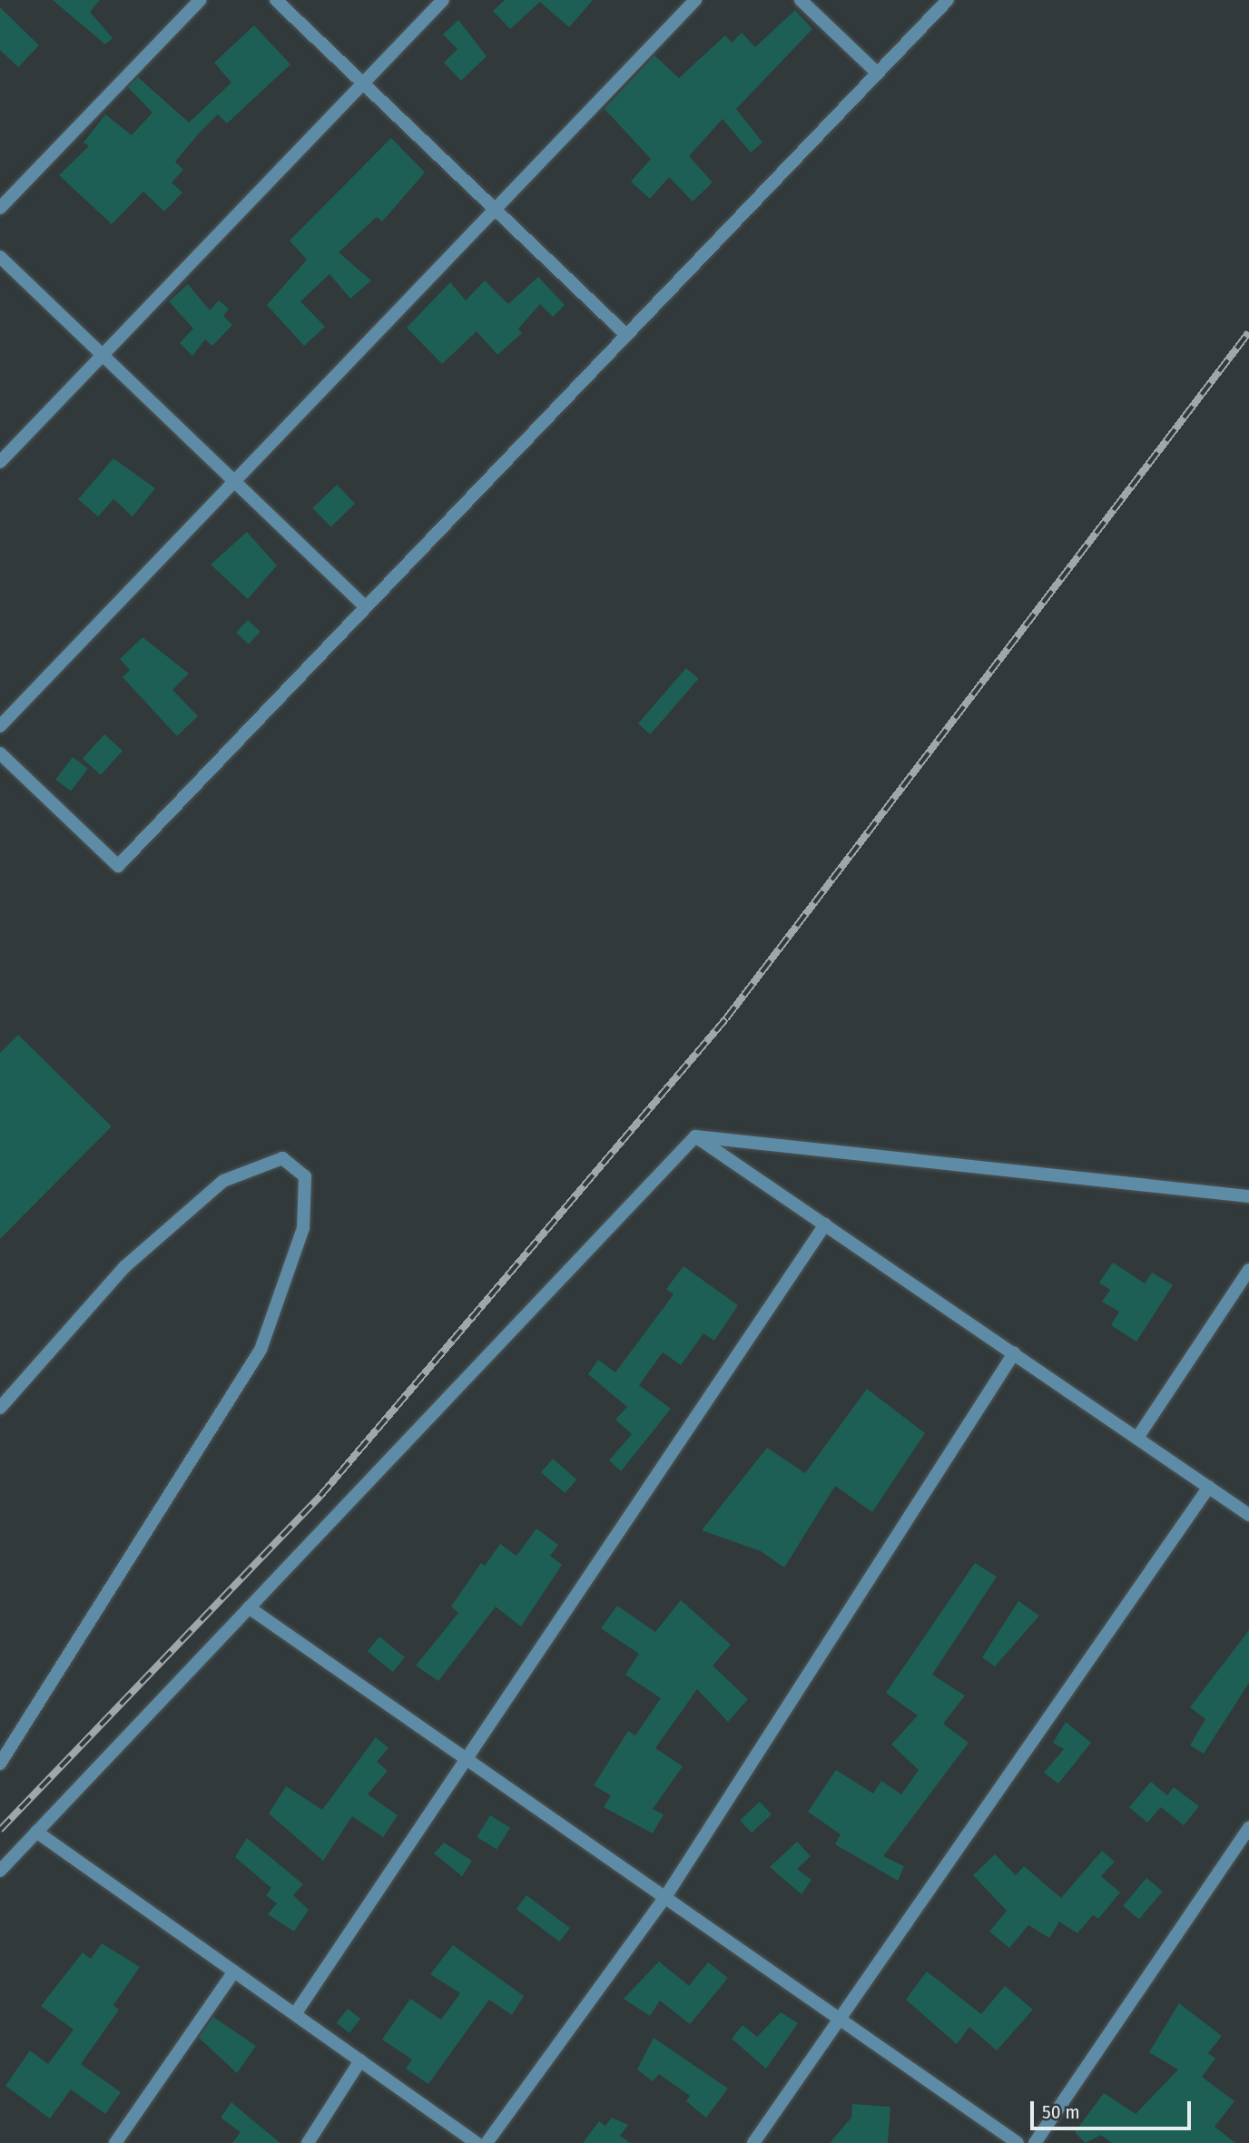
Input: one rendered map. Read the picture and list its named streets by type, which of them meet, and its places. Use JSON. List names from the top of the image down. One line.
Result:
{"scale_bar":"50 m"}
